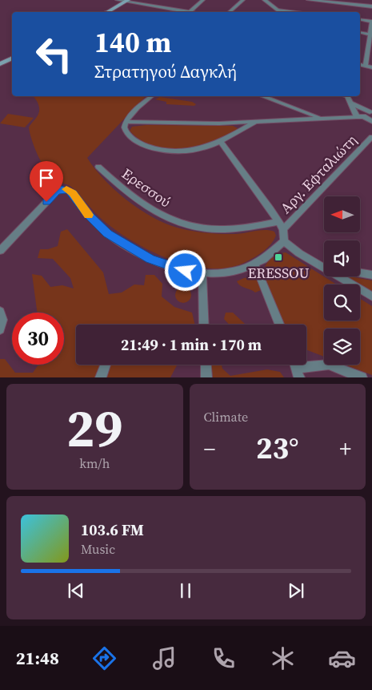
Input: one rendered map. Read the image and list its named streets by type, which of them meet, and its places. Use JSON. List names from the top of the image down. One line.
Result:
{"streets":{"street":["Αργ. Εφταλιώτη","Ερεσσού"]},"places":{"transit":["ERESSOU"]},"north":"left","page":{"turn":["140 m","Στρατηγού Δαγκλή"],"limit":"30","trip":"21:49 · 1 min · 170 m","tile":[["29","km/h"],"Climate"],"heat":["−","23°","+"],"song":["103.6 FM","Music"],"tabs":"21:48"}}
